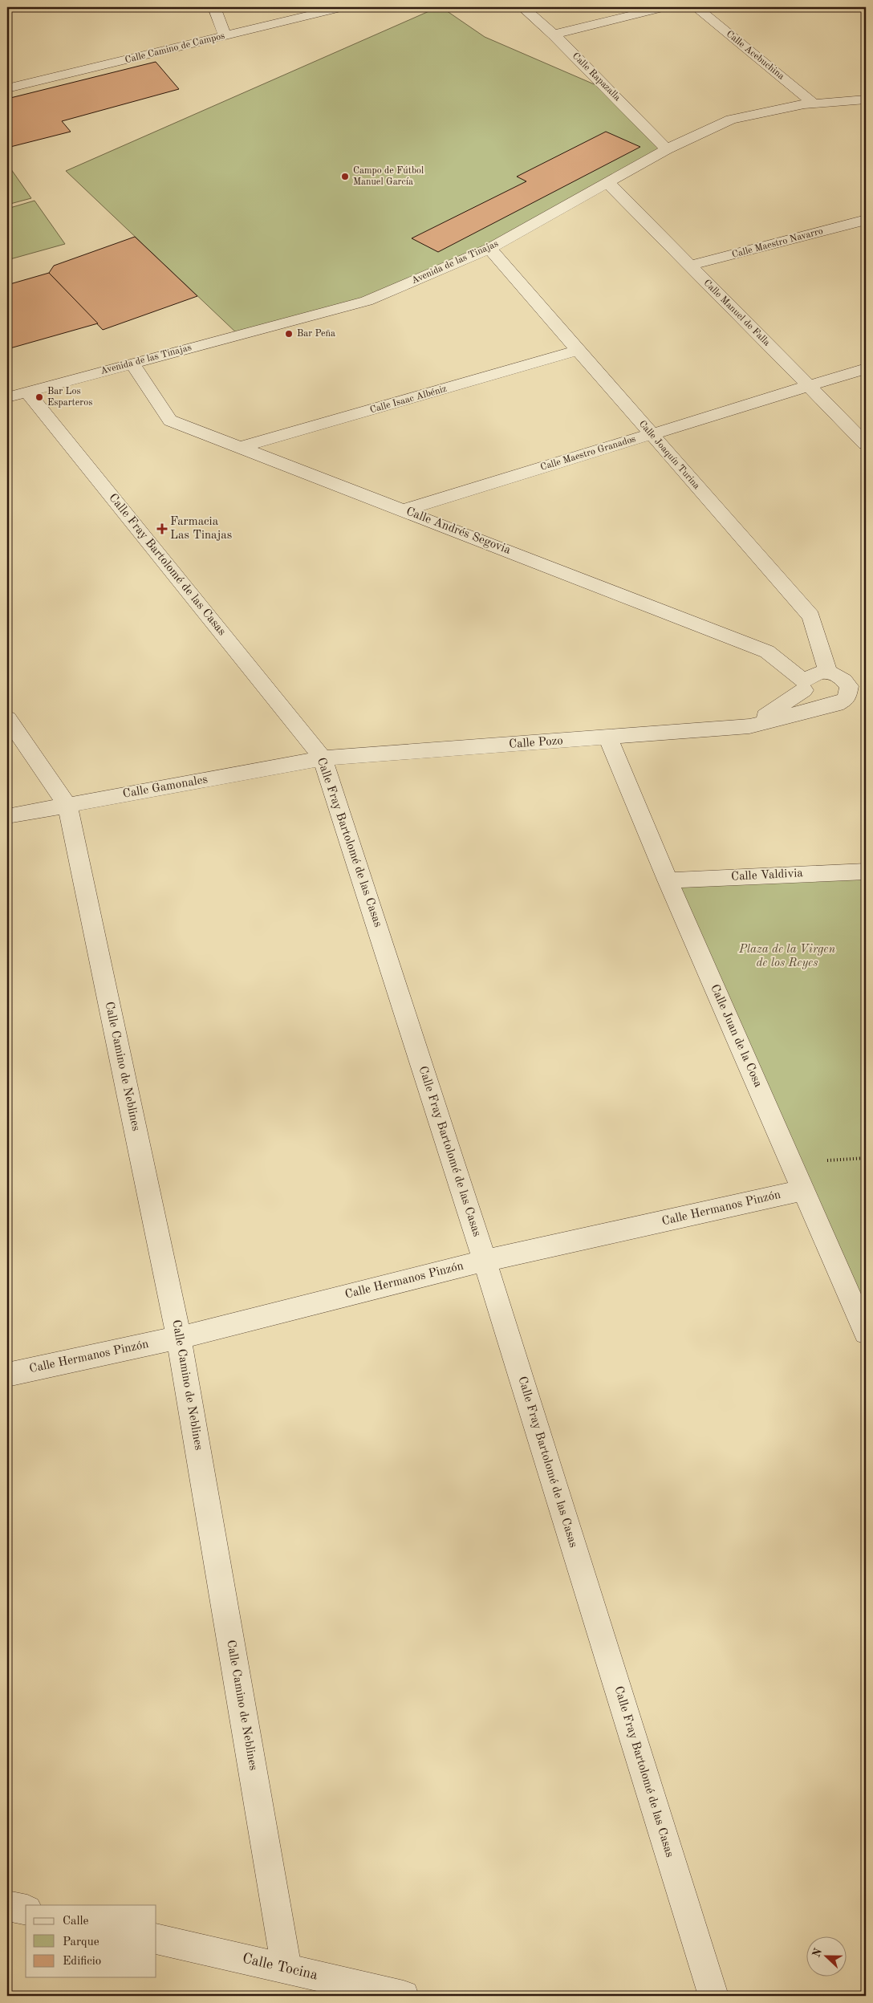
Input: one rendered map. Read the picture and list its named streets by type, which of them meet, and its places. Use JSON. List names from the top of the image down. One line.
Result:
{"streets":{"street":["Calle Camino de Campos","Calle Acebuchina","Calle Rapazalla","Calle Maestro Navarro","Avenida de las Tinajas","Calle Manuel de Falla","Calle Isaac Albéniz","Calle Maestro Granados","Calle Joaquín Turina","Calle Andrés Segovia","Calle Fray Bartolomé de las Casas","Calle Pozo","Calle Gamonales","Calle Valdivia","Calle Juan de la Cosa","Calle Camino de Neblines","Calle Hermanos Pinzón","Calle Tocina"]},"crossings":[["Calle Acebuchina","Avenida de las Tinajas"],["Calle Rapazalla","Avenida de las Tinajas"],["Calle Maestro Navarro","Calle Manuel de Falla"],["Avenida de las Tinajas","Calle Manuel de Falla"],["Avenida de las Tinajas","Calle Joaquín Turina"],["Avenida de las Tinajas","Calle Andrés Segovia"],["Avenida de las Tinajas","Calle Fray Bartolomé de las Casas"],["Calle Manuel de Falla","Calle Maestro Granados"],["Calle Isaac Albéniz","Calle Joaquín Turina"],["Calle Isaac Albéniz","Calle Andrés Segovia"],["Calle Maestro Granados","Calle Joaquín Turina"],["Calle Maestro Granados","Calle Andrés Segovia"],["Calle Joaquín Turina","Calle Andrés Segovia"],["Calle Joaquín Turina","Calle Pozo"],["Calle Andrés Segovia","Calle Pozo"],["Calle Fray Bartolomé de las Casas","Calle Pozo"],["Calle Fray Bartolomé de las Casas","Calle Gamonales"],["Calle Fray Bartolomé de las Casas","Calle Hermanos Pinzón"],["Calle Pozo","Calle Gamonales"],["Calle Pozo","Calle Juan de la Cosa"],["Calle Gamonales","Calle Camino de Neblines"],["Calle Valdivia","Calle Juan de la Cosa"],["Calle Juan de la Cosa","Calle Hermanos Pinzón"],["Calle Camino de Neblines","Calle Hermanos Pinzón"],["Calle Camino de Neblines","Calle Tocina"]],"parks":["Plaza de la Virgen de los Reyes"],"places":{"other":["Campo de Fútbol Manuel García","Bar Peña","Bar Los Esparteros"],"health":["Farmacia Las Tinajas"]},"legend":["Calle","Parque","Edificio"],"north":"left"}
